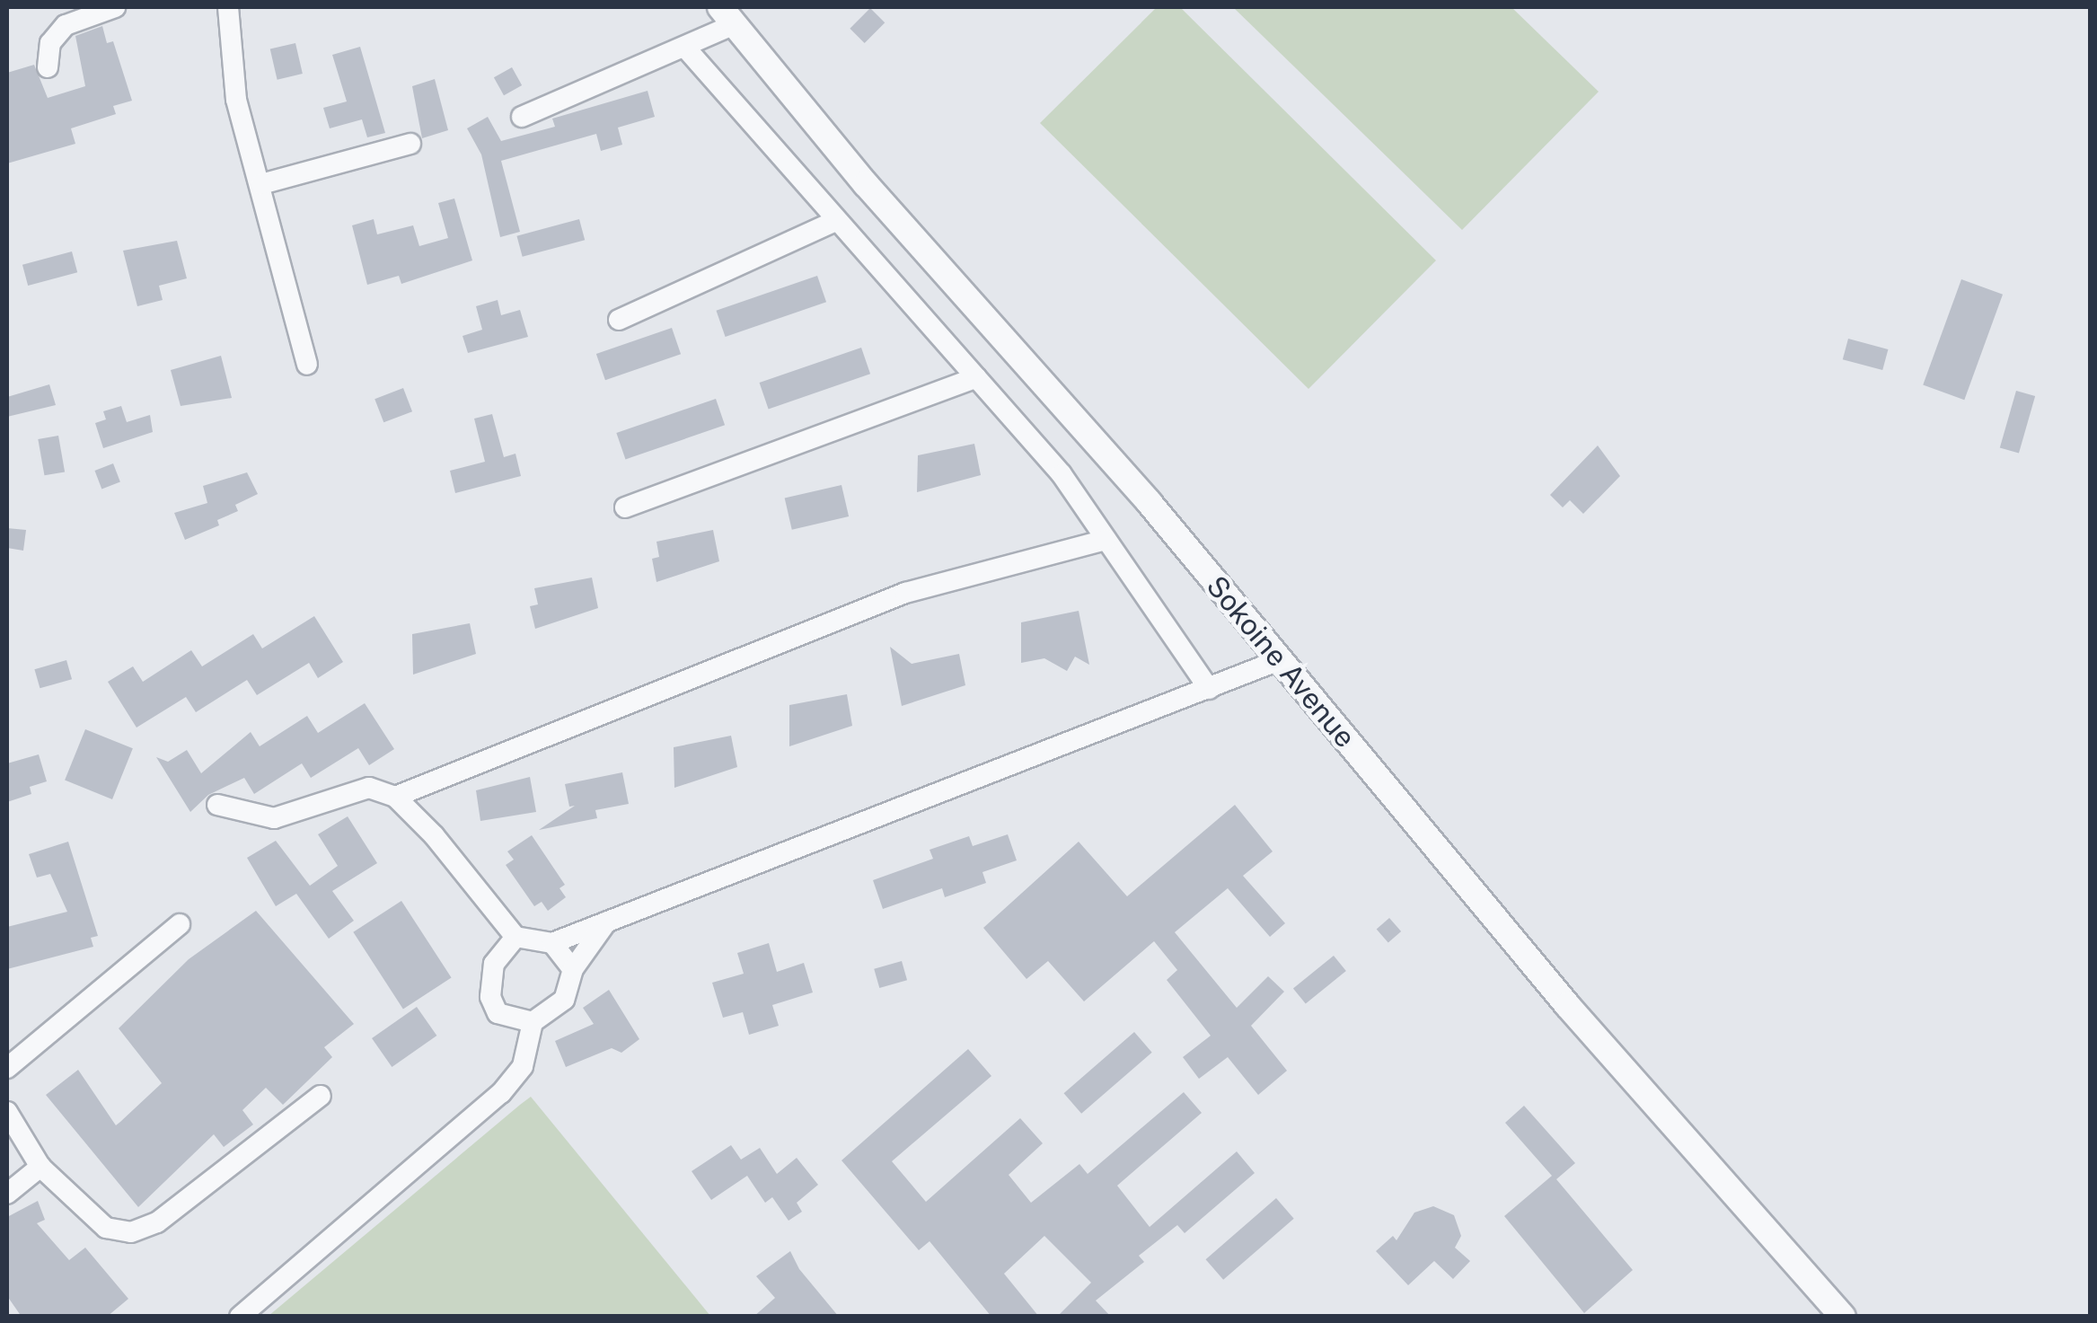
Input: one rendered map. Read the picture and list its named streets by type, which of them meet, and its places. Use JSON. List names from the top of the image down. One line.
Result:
{"streets":{"street":["Sokoine Avenue"]}}
